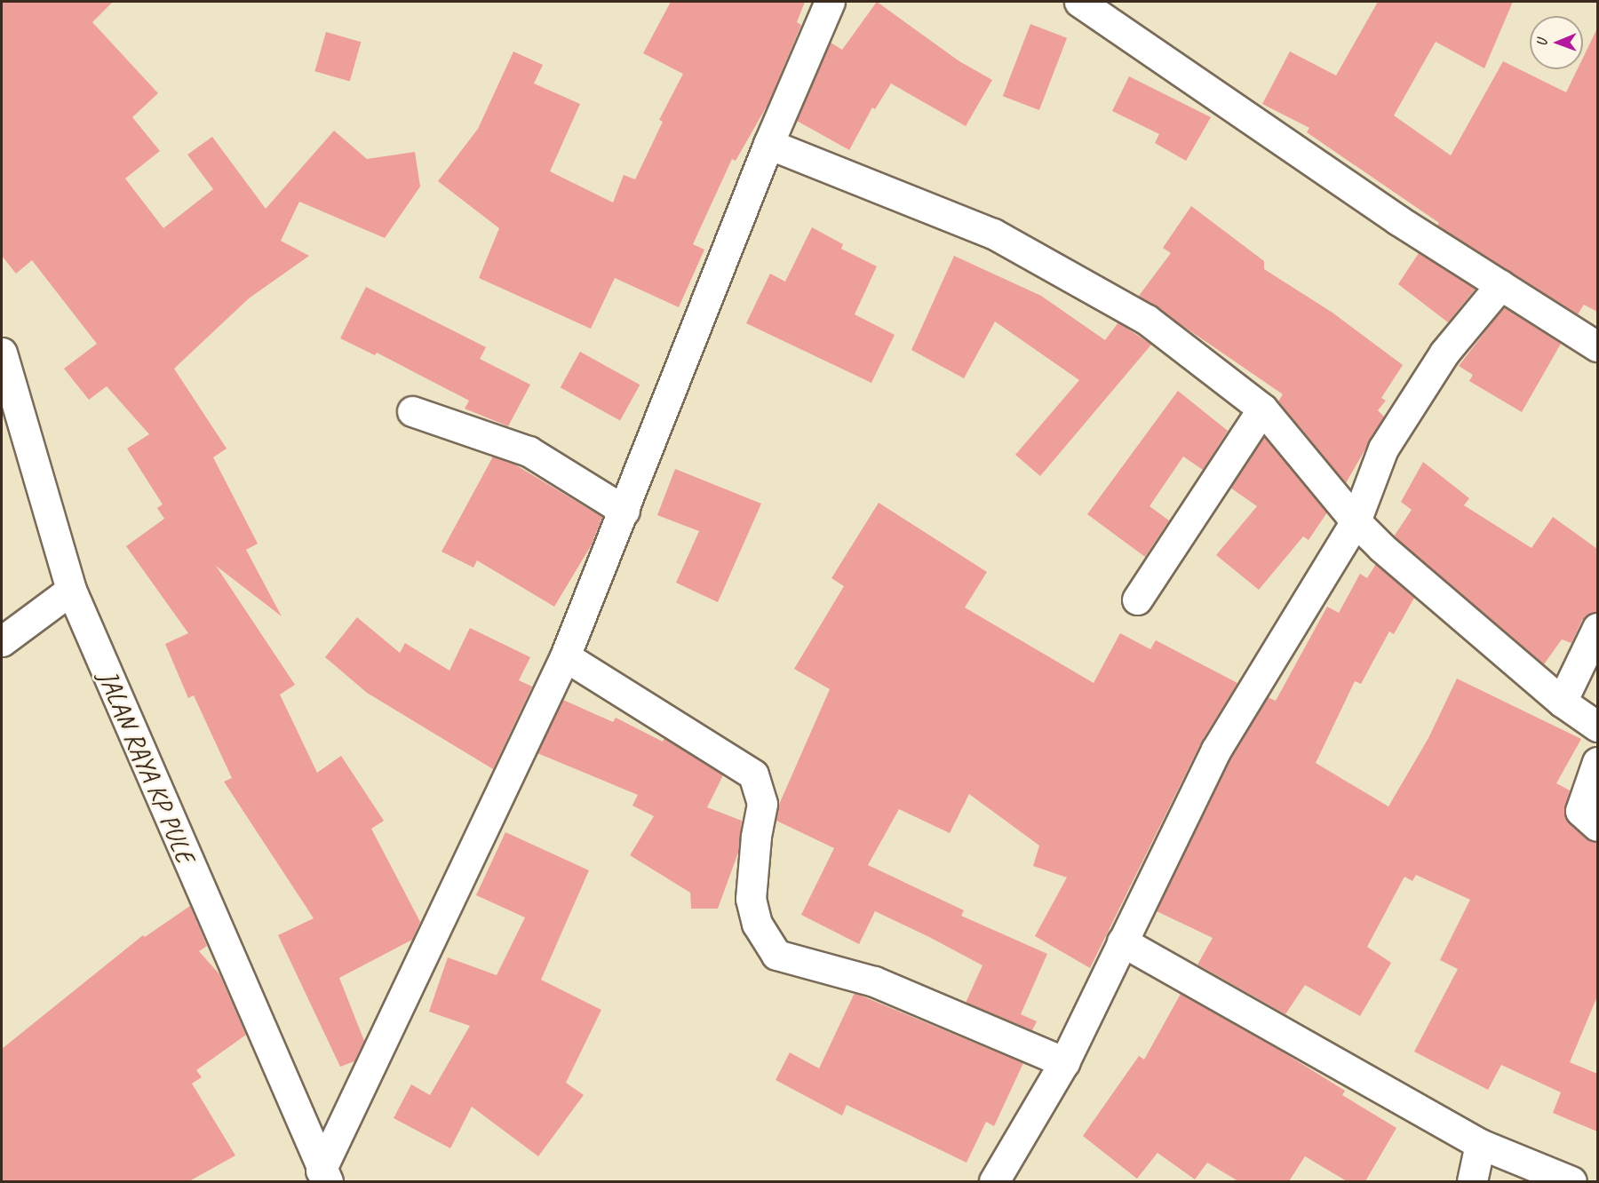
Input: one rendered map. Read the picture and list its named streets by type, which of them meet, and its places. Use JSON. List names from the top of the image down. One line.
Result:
{"streets":{"street":["JALAN RAYA KP PULE"]},"north":"left"}
